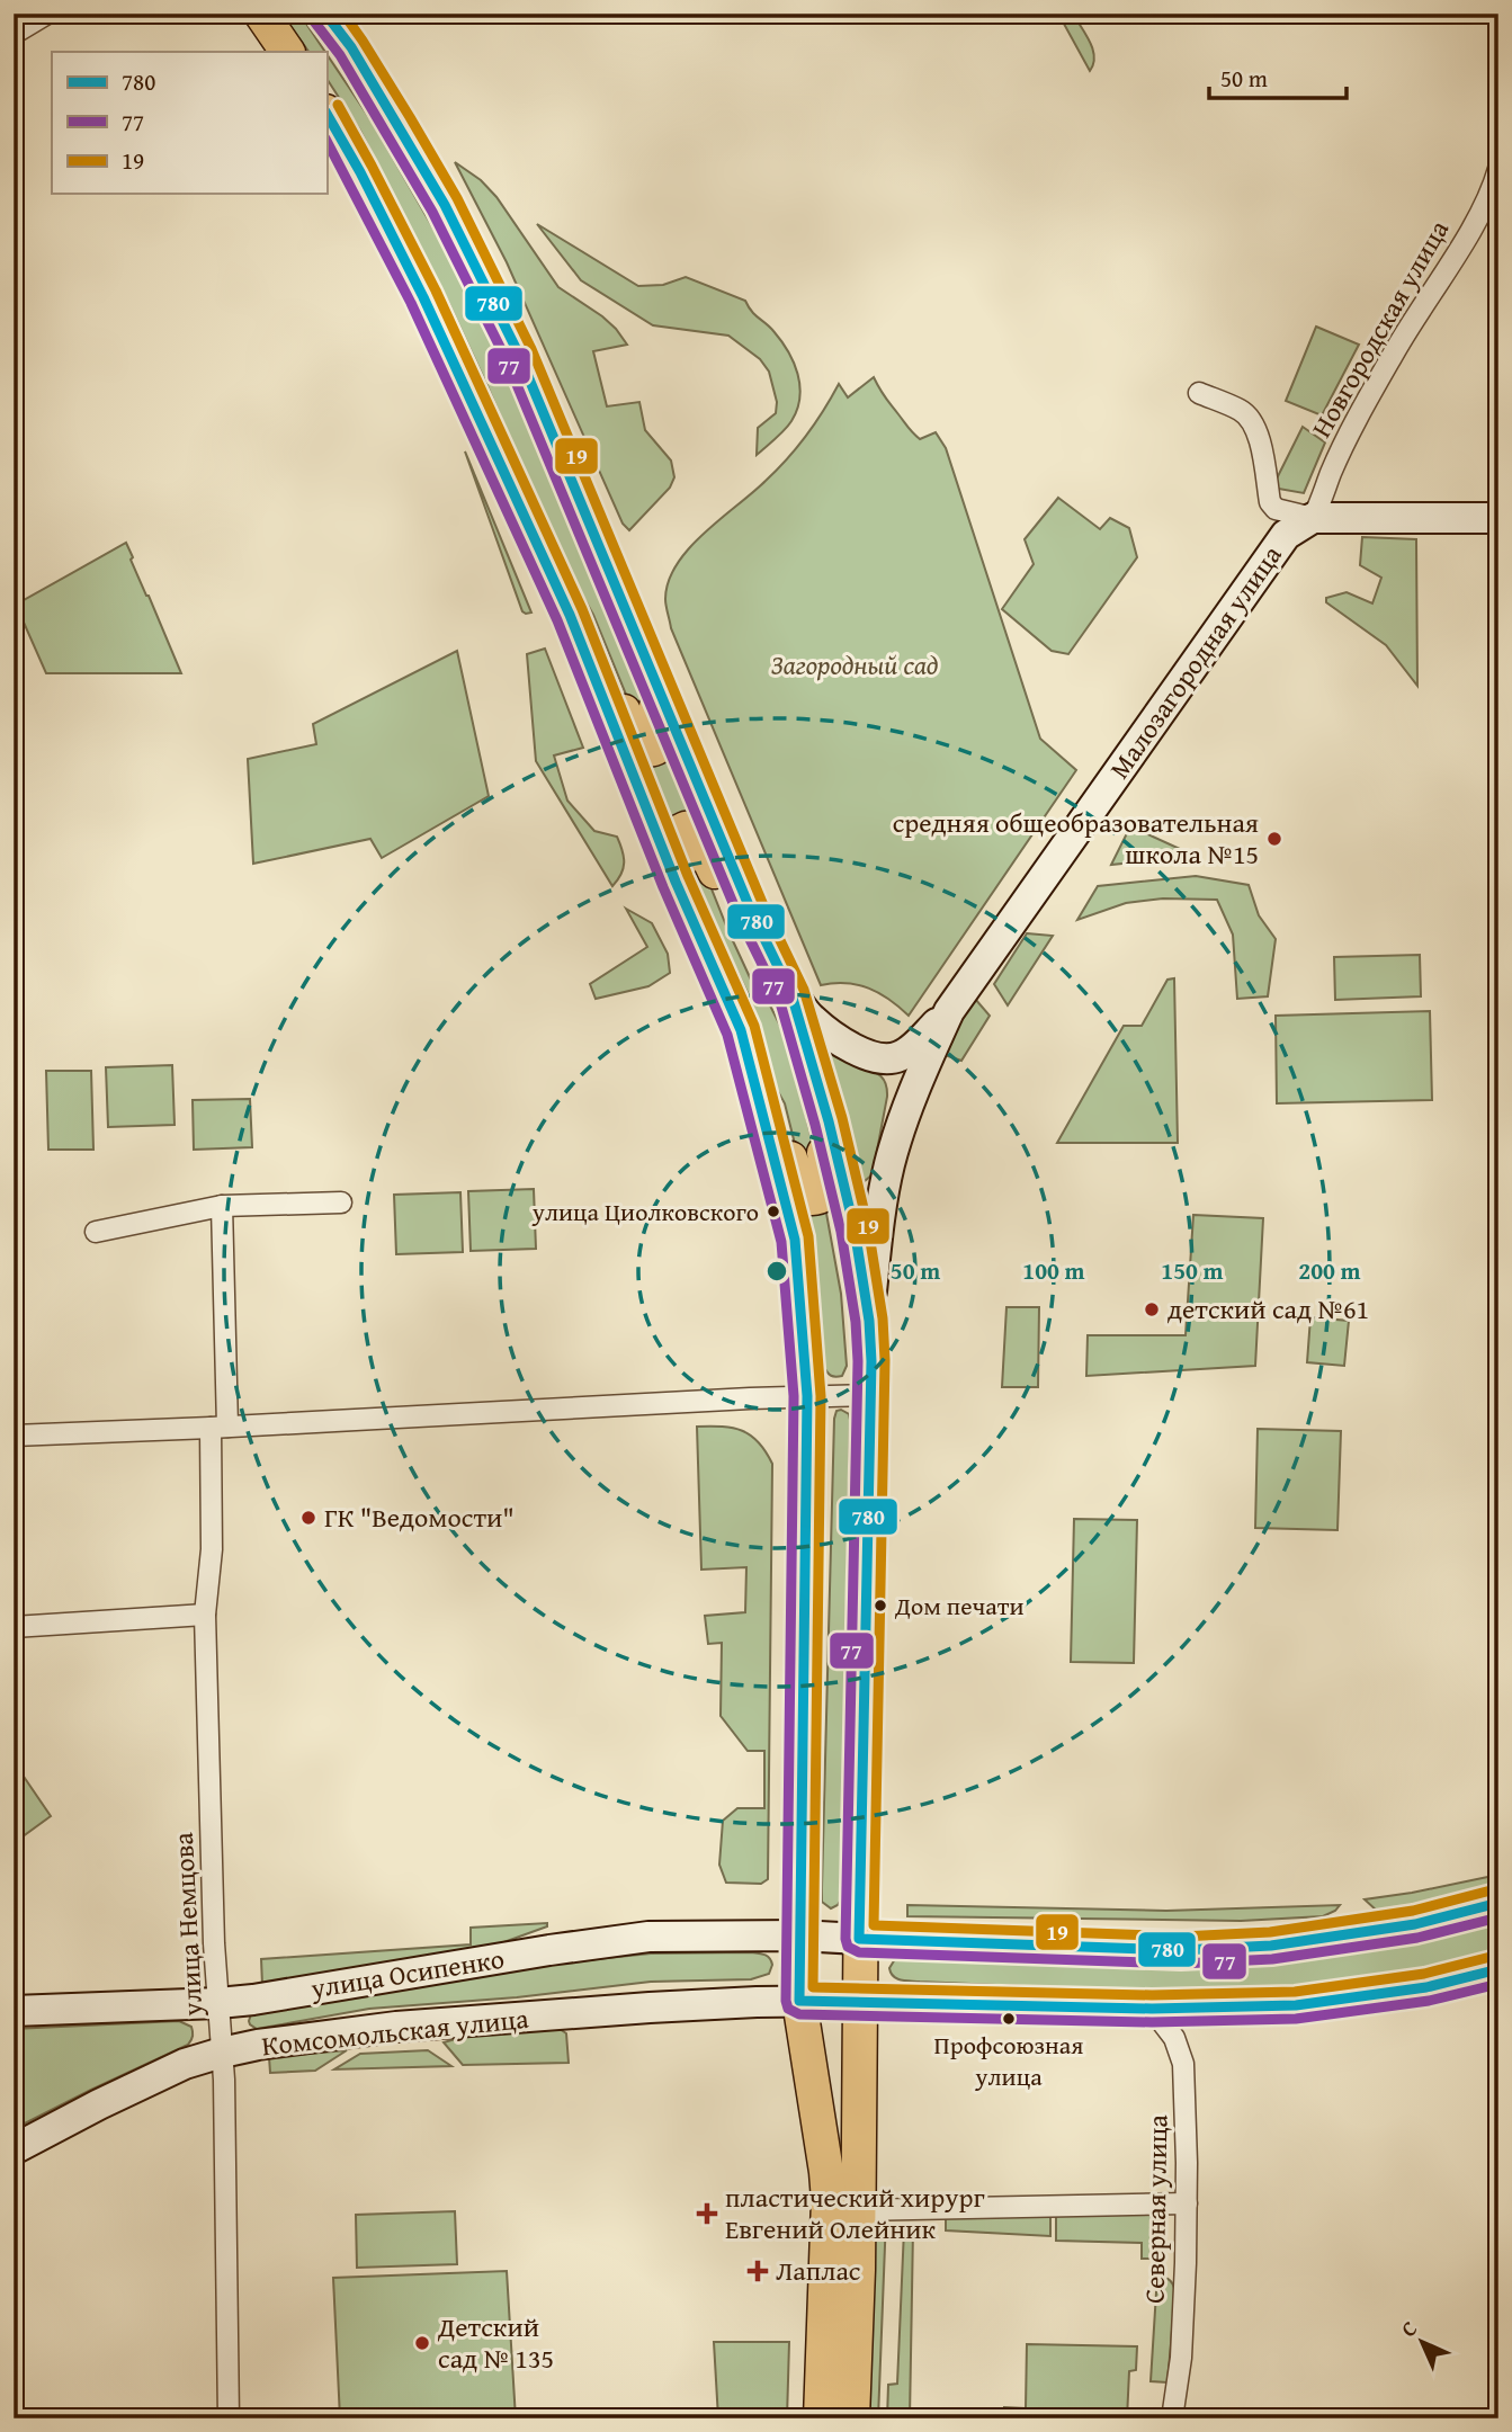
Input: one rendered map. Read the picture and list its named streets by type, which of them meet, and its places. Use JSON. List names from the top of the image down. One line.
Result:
{"streets":{"main road":["Малозагородная улица","улица Осипенко","Комсомольская улица"],"street":["Новгородская улица","улица Немцова","Северная улица"]},"crossings":[["Новгородская улица","Малозагородная улица"],["улица Немцова","улица Осипенко"],["улица Немцова","Комсомольская улица"],["Комсомольская улица","Северная улица"]],"parks":["Загородный сад"],"places":{"other":["средняя общеобразовательная школа №15","улица Циолковского","детский сад №61","ГК \"Ведомости\"","Дом печати","Профсоюзная улица","Детский сад № 135"],"health":["пластический хирург Евгений Олейник","Лаплас"]},"lines":["transit line 780","transit line 19","transit line 77"],"legend":["780","77","19"],"scale_bar":"50 m","north":"top left","rings":["50 m","100 m","150 m","200 m"]}
